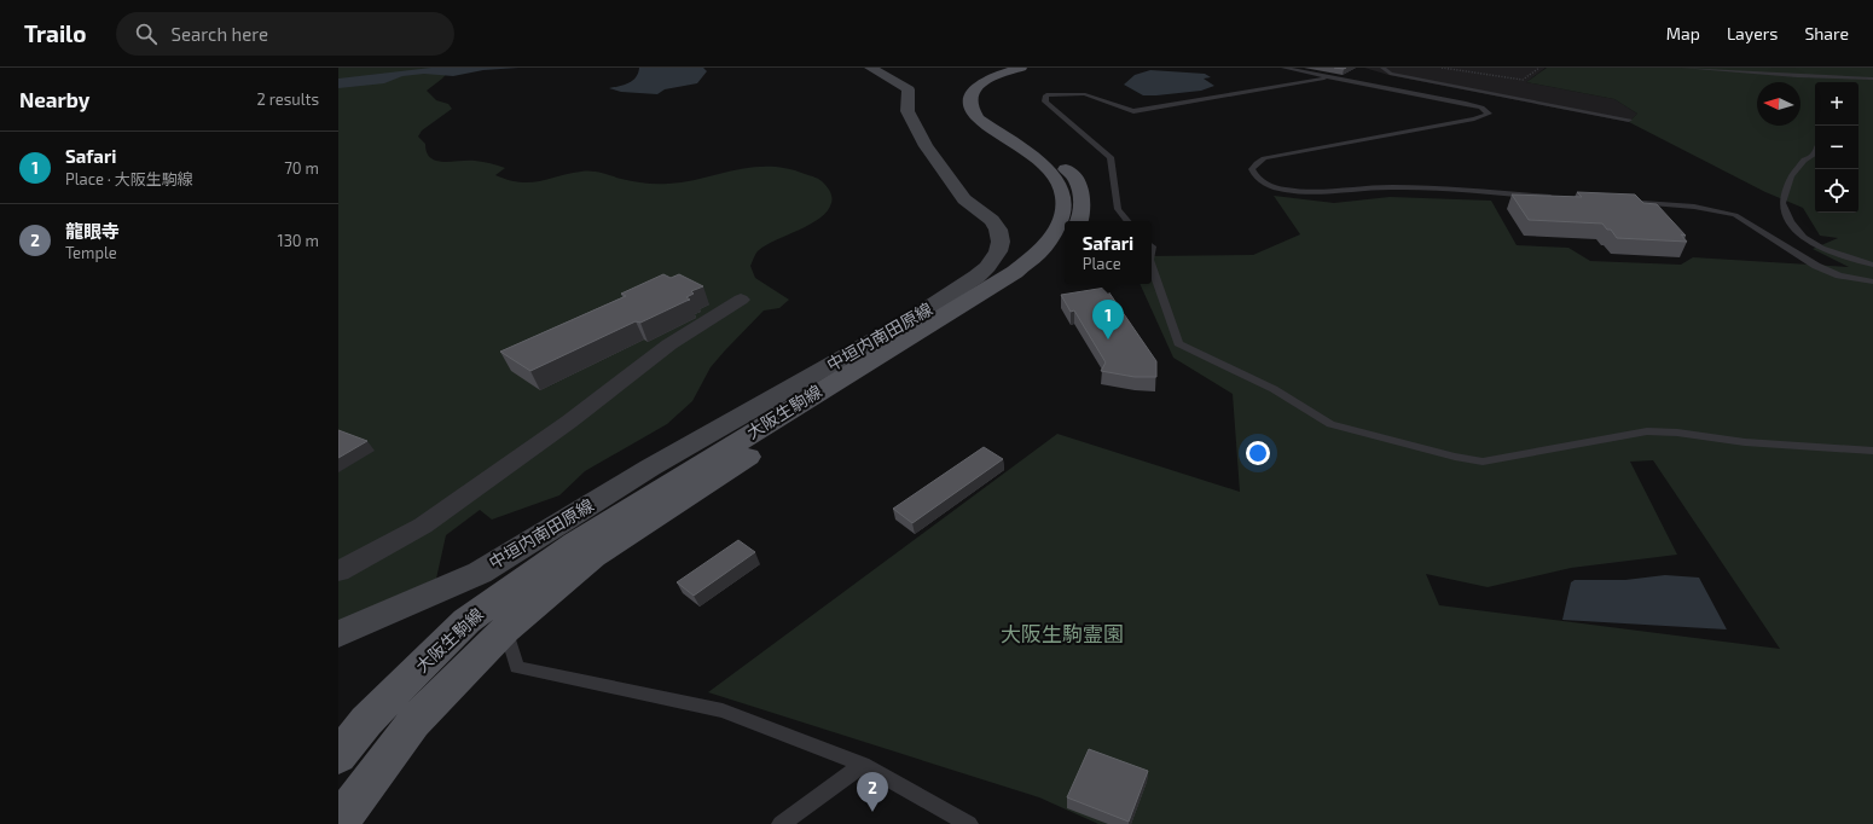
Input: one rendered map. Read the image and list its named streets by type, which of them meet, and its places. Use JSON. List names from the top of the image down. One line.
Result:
{"streets":{"main road":["中垣内南田原線","大阪生駒線"]},"parks":["大阪生駒霊園"],"north":"left","page":{"header":"Trailo","search":"Search here","nav":["Map","Layers","Share"],"heading":["Nearby","2 results"],"map_buttons":["+","−"],"list":[{"mark":"1","name":"Safari","note":"Place · 大阪生駒線","value":"70 m"},{"mark":"2","name":"龍眼寺","note":"Temple","value":"130 m"}],"popup":["Safari","Place"],"pins":["1","2"]}}
